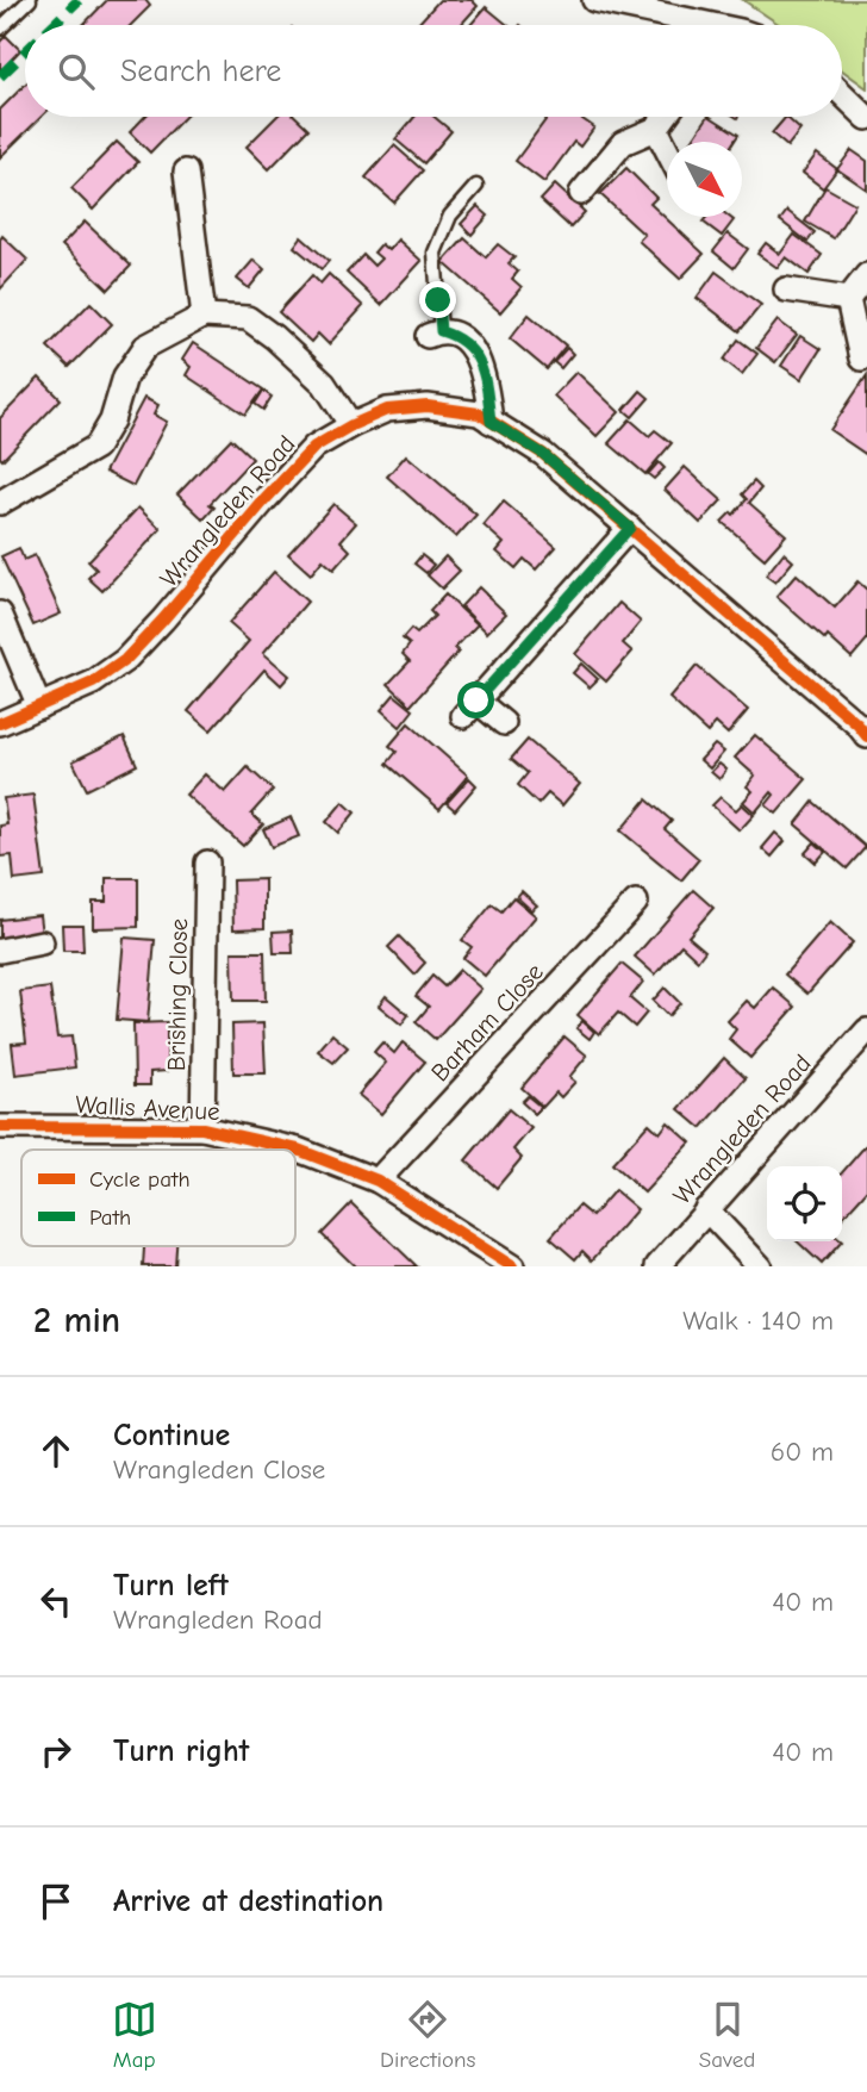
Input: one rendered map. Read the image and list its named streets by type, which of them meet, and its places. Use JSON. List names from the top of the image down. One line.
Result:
{"streets":{"street":["Wrangleden Road","Brishing Close","Barham Close","Wallis Avenue"]},"crossings":[["Brishing Close","Wallis Avenue"],["Barham Close","Wallis Avenue"]],"legend":["Cycle path","Path"],"north":"bottom right","page":{"search":"Search here","heading":["2 min","Walk · 140 m"],"list":[["Continue","Wrangleden Close","60 m"],["Turn left","Wrangleden Road","40 m"],["Turn right","40 m"],"Arrive at destination"],"nav":["Map","Directions","Saved"]}}
